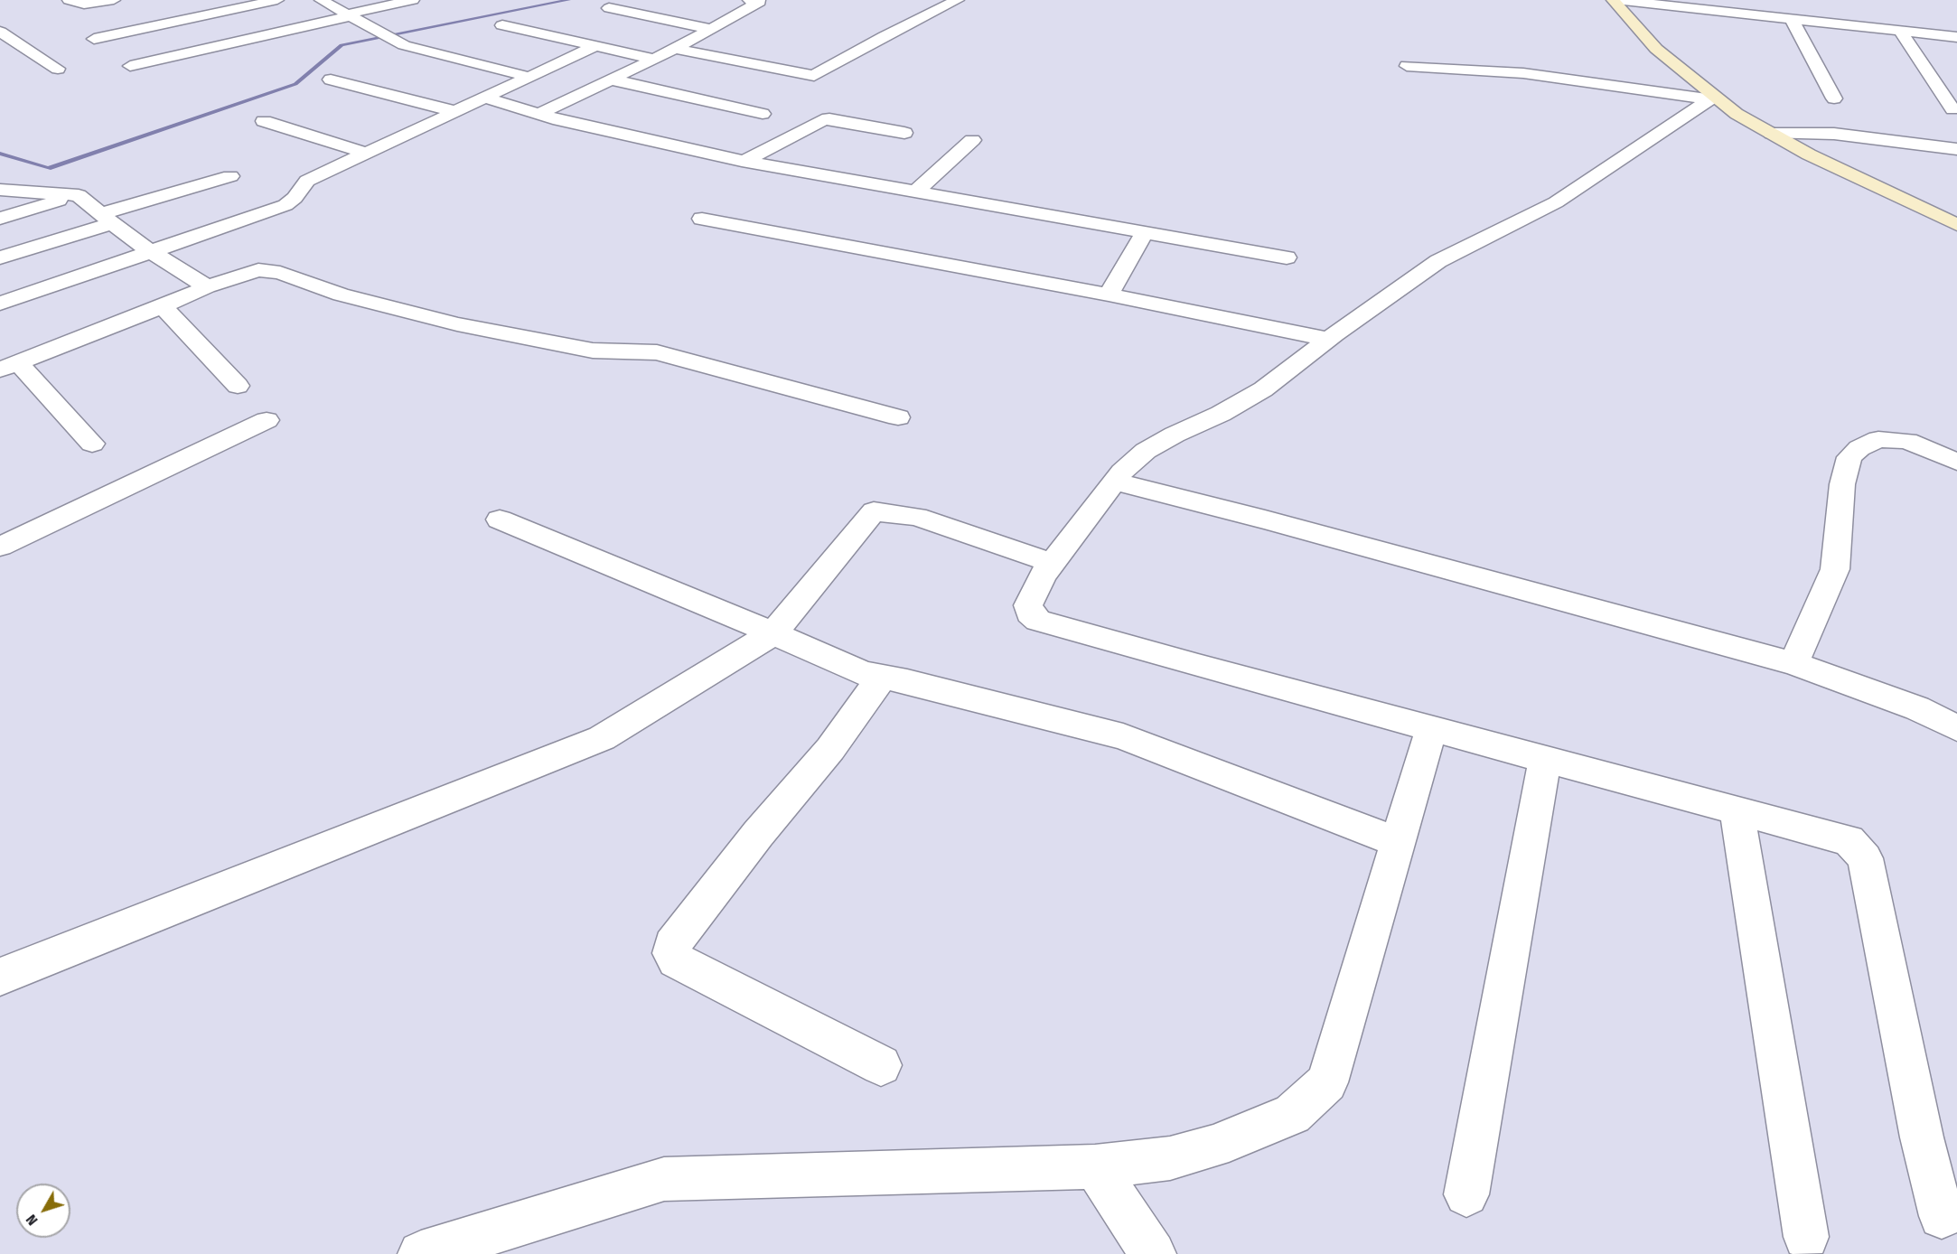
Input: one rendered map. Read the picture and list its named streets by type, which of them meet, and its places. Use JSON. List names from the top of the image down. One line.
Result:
{"north":"bottom left"}
